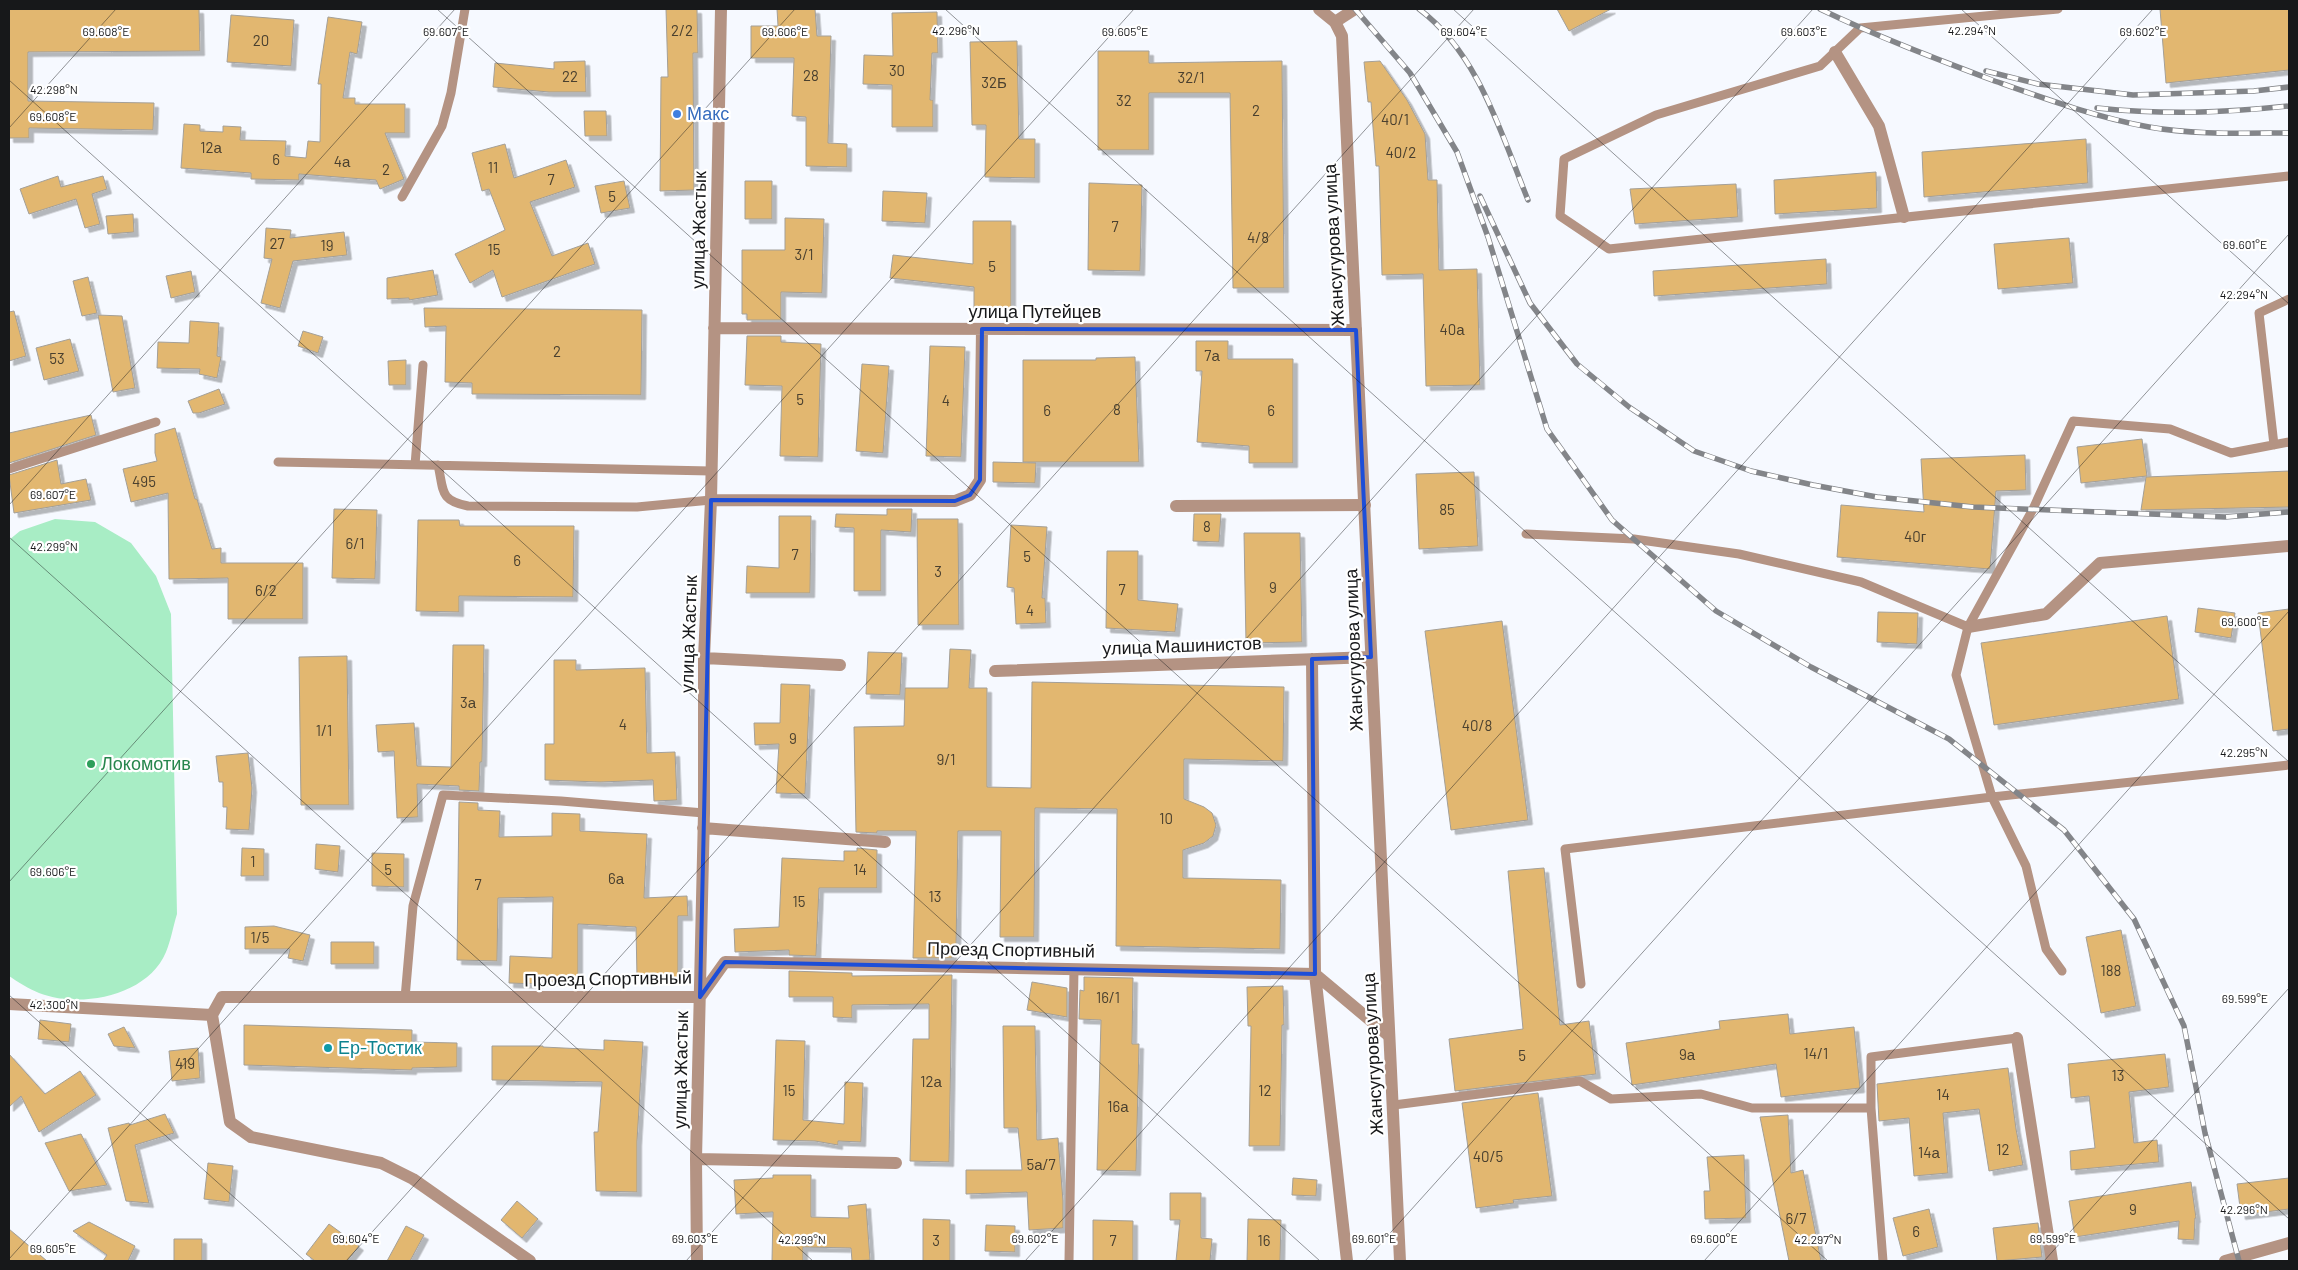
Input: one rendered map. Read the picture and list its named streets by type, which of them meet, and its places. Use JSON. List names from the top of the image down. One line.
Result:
{"streets":{"street":["улица Жастык","Жансугурова улица","улица Путейцев","улица Машинистов","Проезд Спортивный"]},"crossings":[["улица Жастык","улица Путейцев"],["улица Жастык","Проезд Спортивный"],["Жансугурова улица","улица Путейцев"],["Жансугурова улица","улица Машинистов"]],"places":["Макс","Локомотив","Ер-Тостик"],"house_numbers":["2/2","20","30","28","22","32/1","32Б","32","2","40/1","12а","40/2","6","4а","11","2","7","5","7","4/8","27","19","15","3/1","5","40а","2","7а","53","5","4","8","6","6","495","85","8","40г","6/1","7","5","6","3","9","7","6/2","4","3а","4","40/8","1/1","9","9/1","10","1","5","14","6а","7","13","15","1/5","188","16/1","14/1","9а","5","419","13","12а","15","12","14","16а","12","14а","40/5","5а/7","9","6/7","6","3","7","16"],"coordinates":["42.296°N","42.294°N","69.608°E","69.607°E","69.606°E","69.605°E","69.603°E","69.604°E","69.602°E","42.298°N","69.601°E","42.299°N","69.600°E","42.295°N","69.599°E","42.300°N","42.297°N"]}
